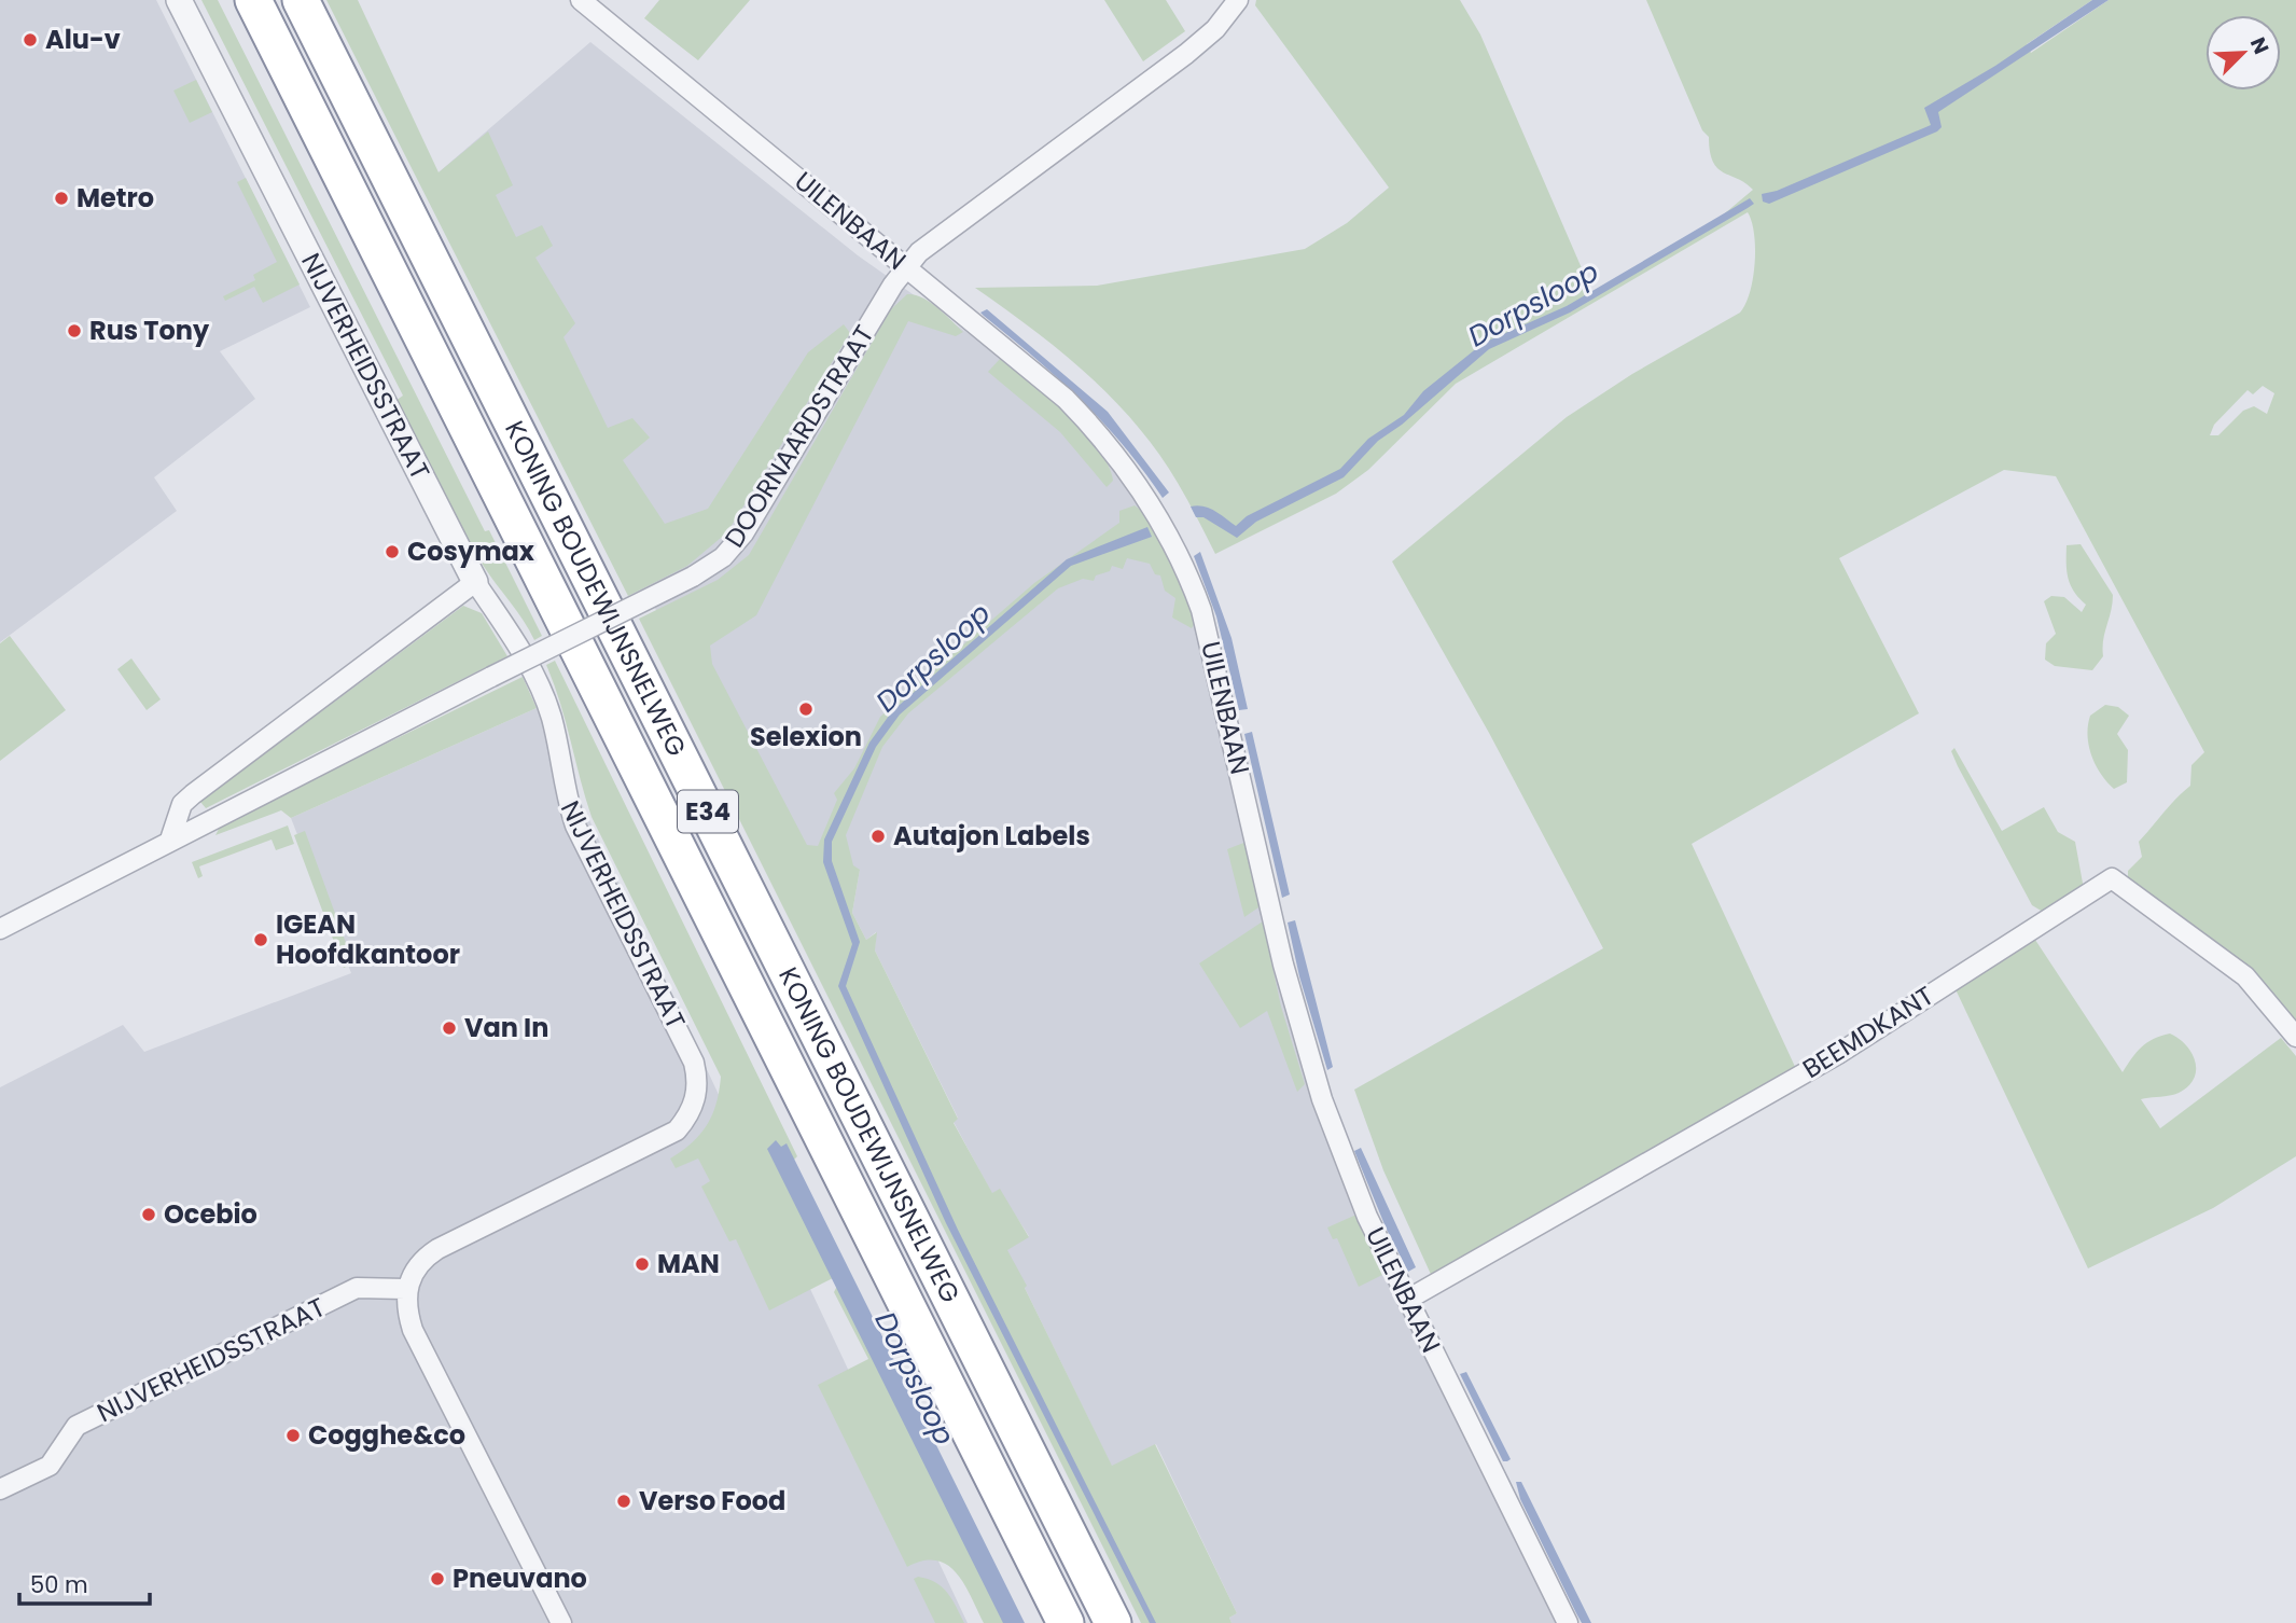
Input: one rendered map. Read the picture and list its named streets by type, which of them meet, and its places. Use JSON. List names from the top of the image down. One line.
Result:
{"streets":{"highway":["KONING BOUDEWIJNSNELWEG","E34"],"street":["UILENBAAN","NIJVERHEIDSSTRAAT","DOORNAARDSTRAAT","BEEMDKANT"]},"crossings":[["UILENBAAN","DOORNAARDSTRAAT"],["UILENBAAN","BEEMDKANT"]],"water":["Dorpsloop"],"places":["Alu-v","Metro","Rus Tony","Cosymax","Selexion","Autajon Labels","IGEAN Hoofdkantoor","Van In","Ocebio","MAN","Cogghe&co","Verso Food","Pneuvano"],"scale_bar":"50 m","north":"top right"}
